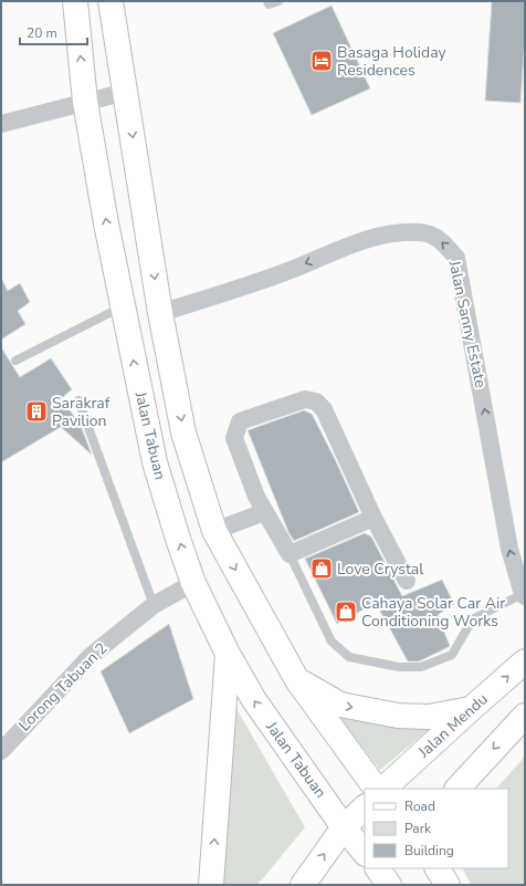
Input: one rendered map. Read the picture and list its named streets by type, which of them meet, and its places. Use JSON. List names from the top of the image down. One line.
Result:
{"streets":{"main road":["Jalan Tabuan","Jalan Mendu"],"street":["Jalan Sanny Estate","Lorong Tabuan 2"]},"crossings":[["Jalan Tabuan","Lorong Tabuan 2"]],"places":{"hotel":["Basaga Holiday Residences"],"building":["Sarakraf Pavilion"],"shop":["Love Crystal","Cahaya Solar Car Air Conditioning Works"]},"legend":["Road","Park","Building"],"scale_bar":"20 m"}
